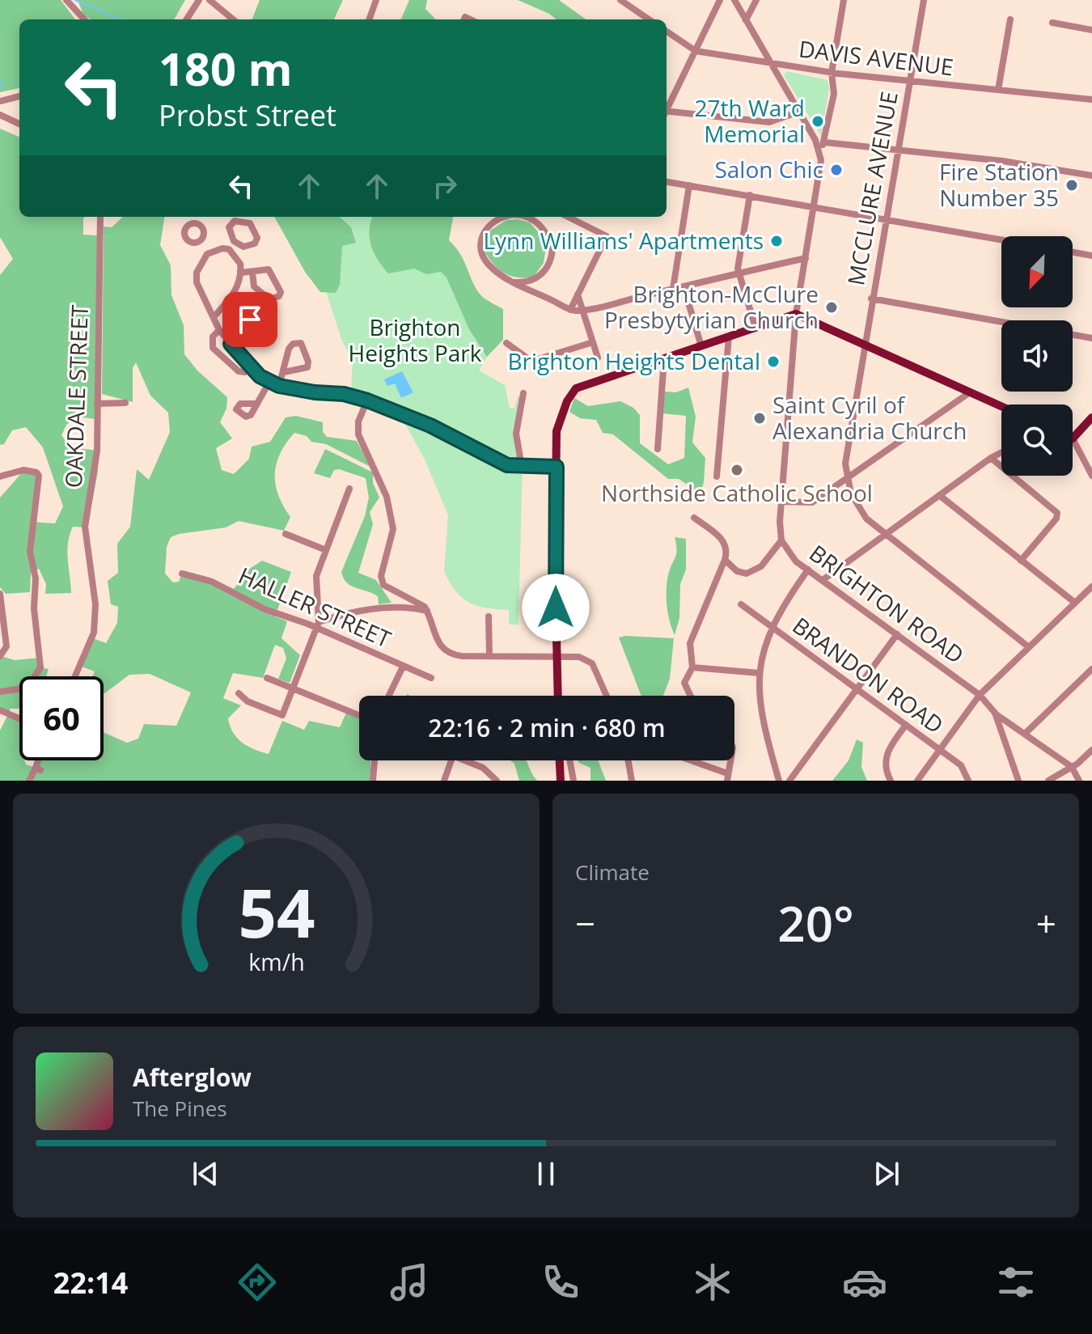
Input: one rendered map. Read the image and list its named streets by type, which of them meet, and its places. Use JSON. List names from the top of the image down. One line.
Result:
{"streets":{"street":["DAVIS AVENUE","MCCLURE AVENUE","OAKDALE STREET","BRIGHTON ROAD","HALLER STREET","BRANDON ROAD"]},"crossings":[["DAVIS AVENUE","MCCLURE AVENUE"],["DAVIS AVENUE","BRIGHTON ROAD"]],"parks":["Brighton Heights Park"],"places":["27th Ward Memorial","Salon Chic","Fire Station Number 35","Lynn Williams' Apartments","Brighton-McClure Presbytyrian Church","Brighton Heights Dental","Saint Cyril of Alexandria Church","Northside Catholic School"],"north":"bottom left","page":{"turn":["180 m","Probst Street"],"limit":"60","trip":"22:16 · 2 min · 680 m","tile":"Climate","heat":["−","20°","+"],"song":["Afterglow","The Pines"],"tabs":"22:14","gauge":["54","km/h"]}}
